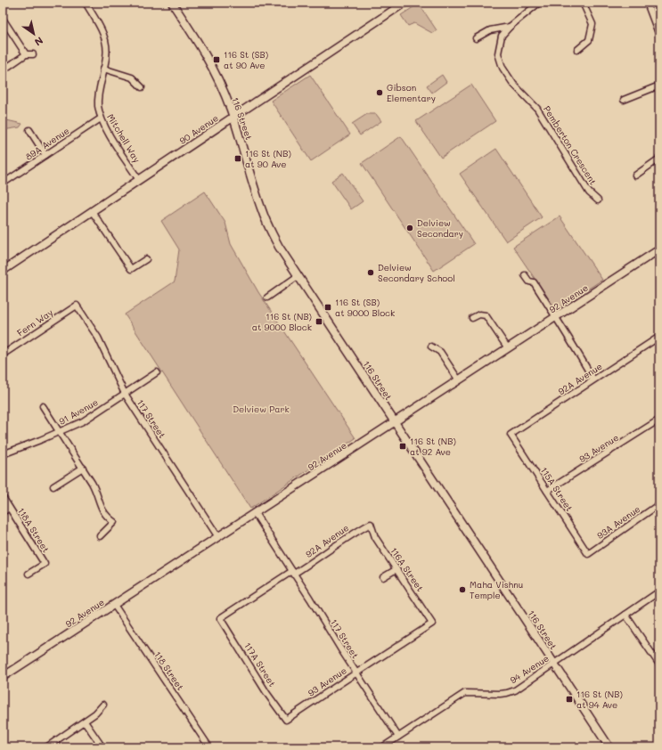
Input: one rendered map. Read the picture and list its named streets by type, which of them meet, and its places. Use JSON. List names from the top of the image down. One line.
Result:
{"streets":{"street":["116 Street","90 Avenue","Mitchell Way","89A Avenue","Pemberton Crescent","92 Avenue","Fern Way","92A Avenue","91 Avenue","117 Street","93 Avenue","115A Street","93A Avenue","118A Street","116A Street","117A Street","94 Avenue","118 Street"]},"crossings":[["116 Street","90 Avenue"],["116 Street","92 Avenue"],["116 Street","94 Avenue"],["90 Avenue","Mitchell Way"],["Mitchell Way","89A Avenue"],["92 Avenue","117 Street"],["92 Avenue","118 Street"],["Fern Way","117 Street"],["92A Avenue","117 Street"],["92A Avenue","115A Street"],["92A Avenue","116A Street"],["92A Avenue","117A Street"],["91 Avenue","117 Street"],["117 Street","93 Avenue"],["117 Street","94 Avenue"],["93 Avenue","115A Street"],["93 Avenue","116A Street"],["93 Avenue","117A Street"],["115A Street","93A Avenue"]],"parks":["Delview Park"],"places":{"transit":["116 St (SB) at 90 Ave","116 St (NB) at 90 Ave","116 St (SB) at 9000 Block","116 St (NB) at 9000 Block","116 St (NB) at 92 Ave","116 St (NB) at 94 Ave"],"other":["Gibson Elementary","Delview Secondary","Delview Secondary School","Maha Vishnu Temple"]},"north":"bottom right"}
